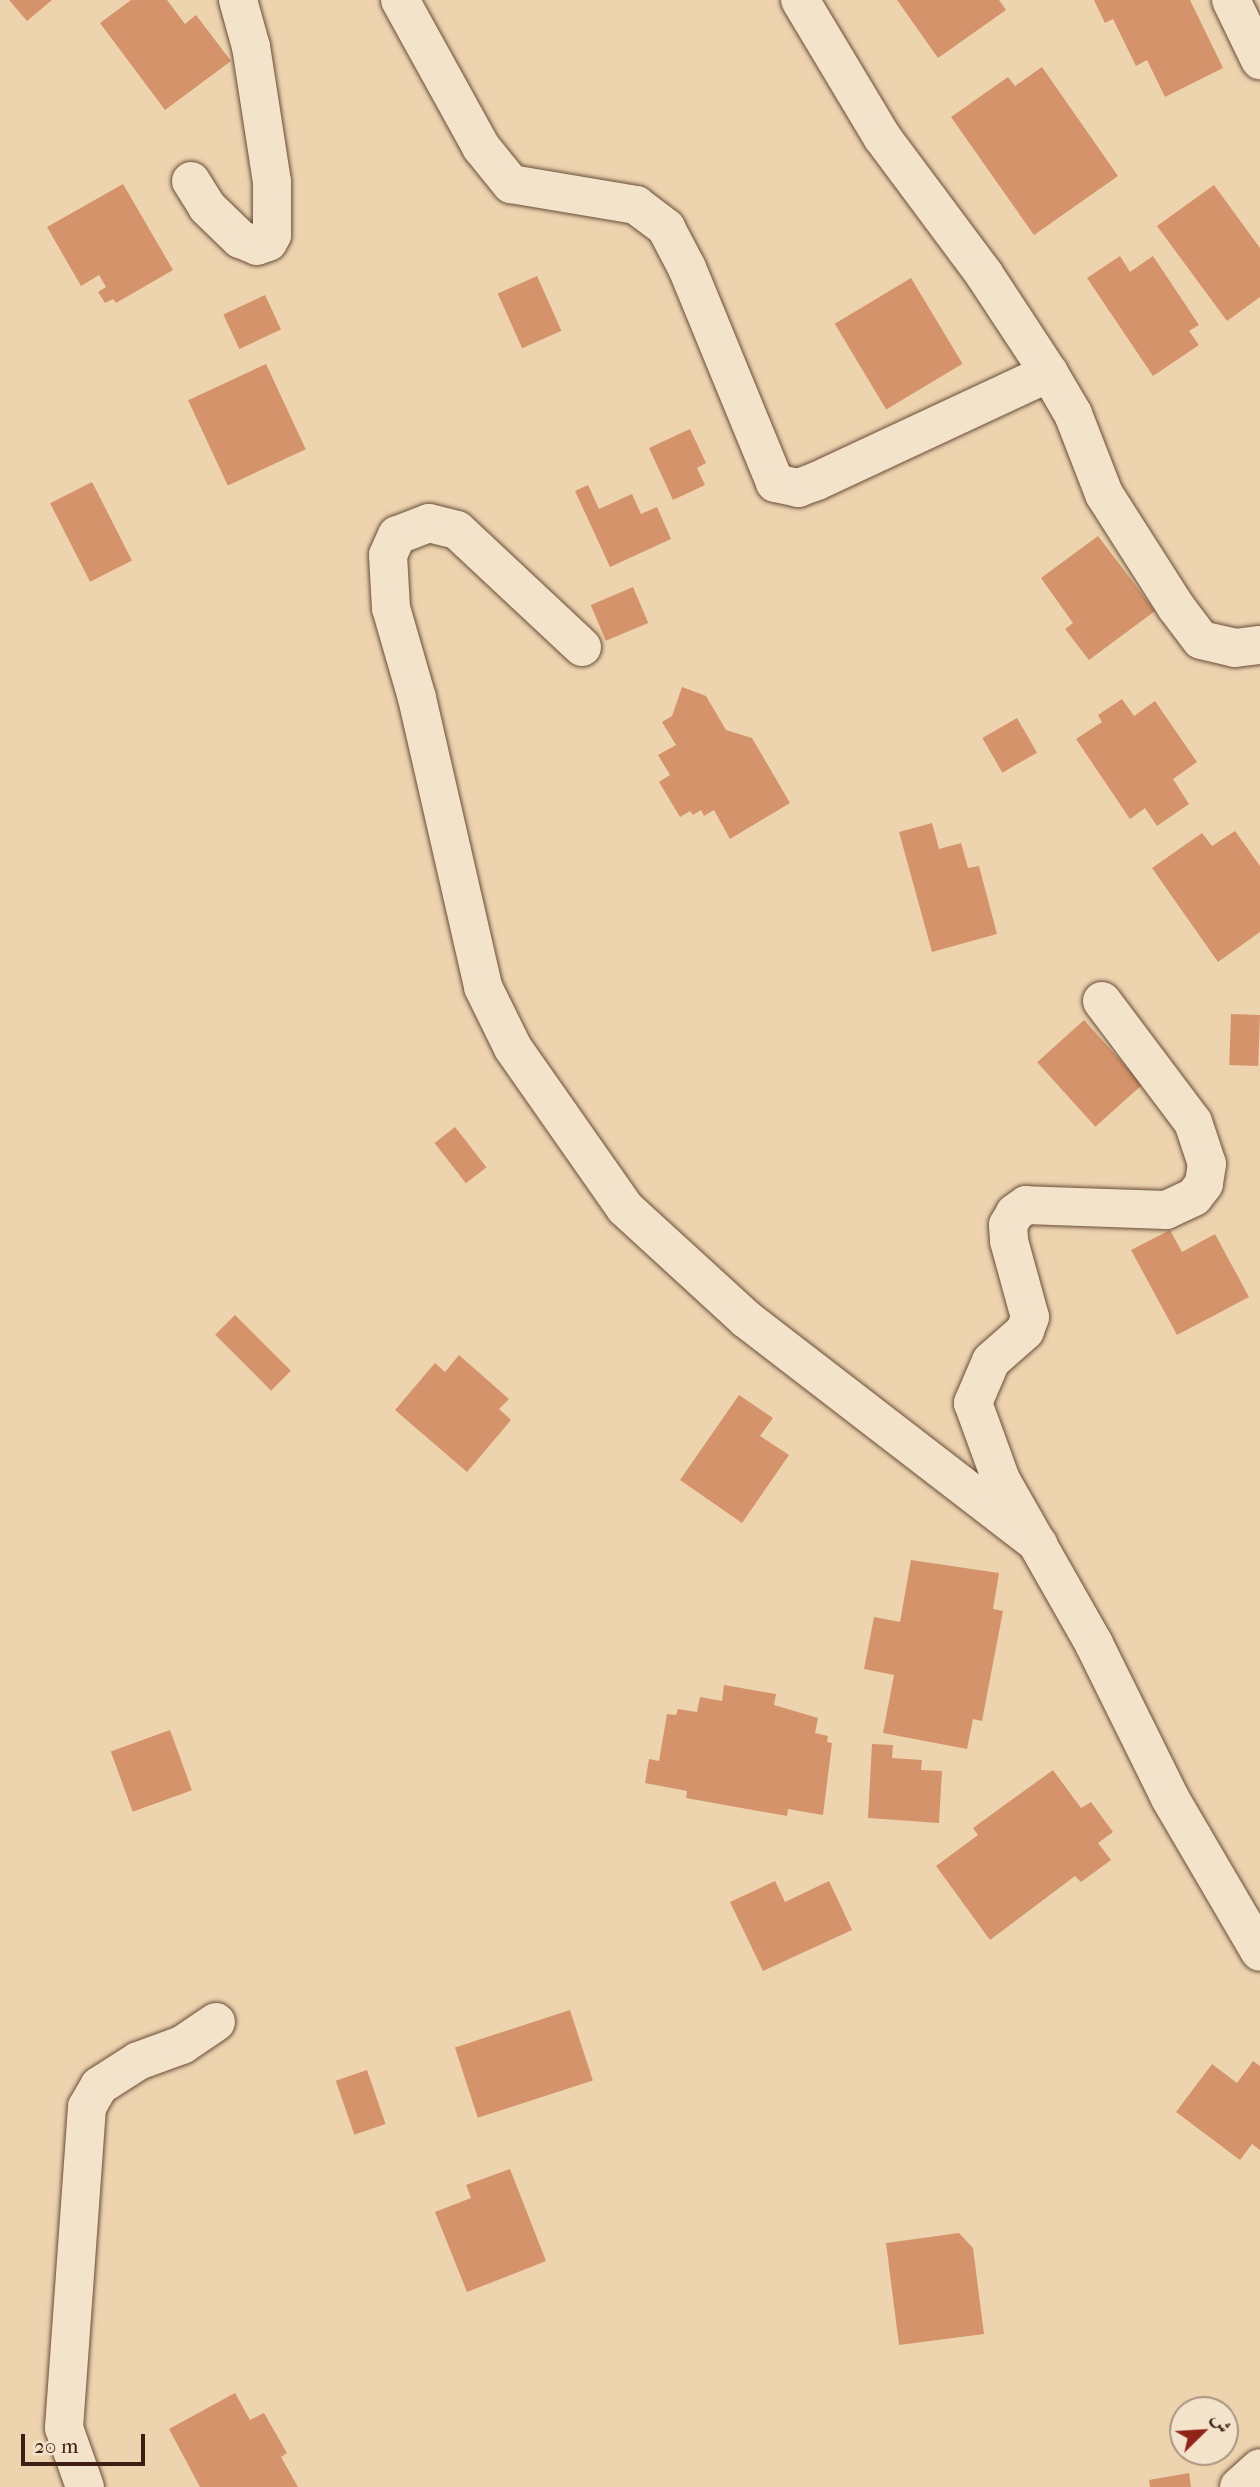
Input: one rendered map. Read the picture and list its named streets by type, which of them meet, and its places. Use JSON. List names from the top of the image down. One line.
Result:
{"scale_bar":"20 m","north":"top right"}
